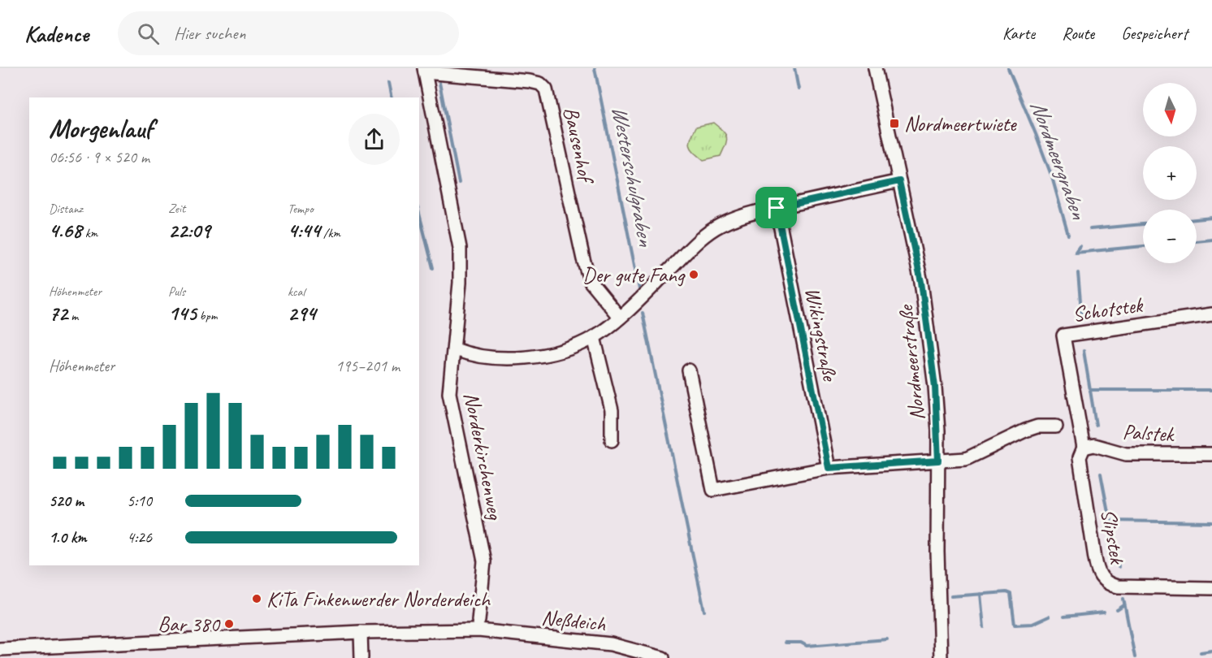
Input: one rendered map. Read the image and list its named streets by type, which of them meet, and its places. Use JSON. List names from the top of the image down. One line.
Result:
{"streets":{"street":["Bausenhof","Schotstek","Wikingstraße","Nordmeerstraße","Palstek","Norderkirchenweg","Slipstek","Neßdeich"]},"crossings":[["Bausenhof","Norderkirchenweg"],["Schotstek","Palstek"],["Schotstek","Slipstek"],["Palstek","Slipstek"],["Norderkirchenweg","Neßdeich"]],"water":["Nordmeergraben","Westerschulgraben"],"places":{"transit":["Nordmeertwiete"],"other":["Der gute Fang","KiTa Finkenwerder Norderdeich","Bar 380"]},"north":"bottom","page":{"header":"Kadence","search":"Hier suchen","nav":["Karte","Route","Gespeichert"],"map_buttons":["+","−"],"heading":["Morgenlauf","06:56 · 9 × 520 m"],"stats":[["Distanz","4.68 km"],["Zeit","22:09"],["Tempo","4:44 /km"],["Höhenmeter","72 m"],["Puls","145 bpm"],["kcal","294"]],"chart":["Höhenmeter","195–201 m"],"list":[{"name":"520 m","note":"5:10"},{"name":"1.0 km","note":"4:26"}]}}
